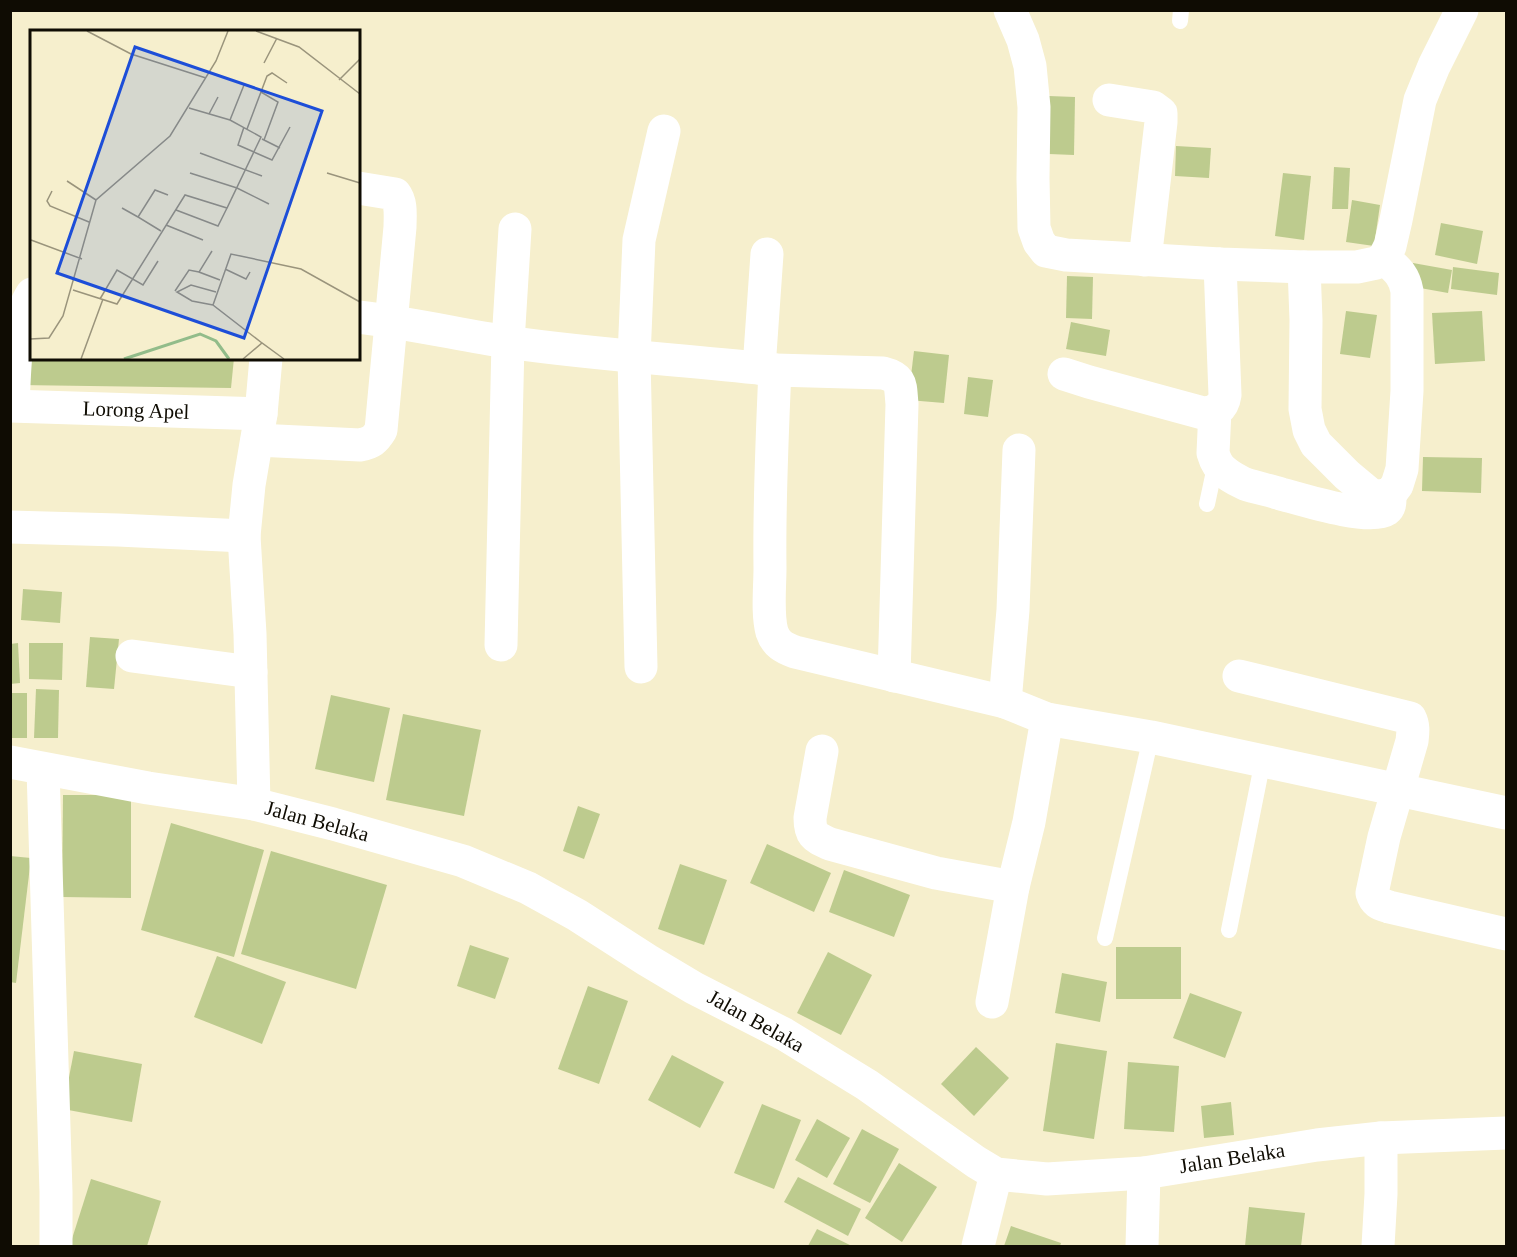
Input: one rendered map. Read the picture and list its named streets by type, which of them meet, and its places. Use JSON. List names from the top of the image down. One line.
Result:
{"streets":{"street":["Lorong Apel","Jalan Belaka"]}}
